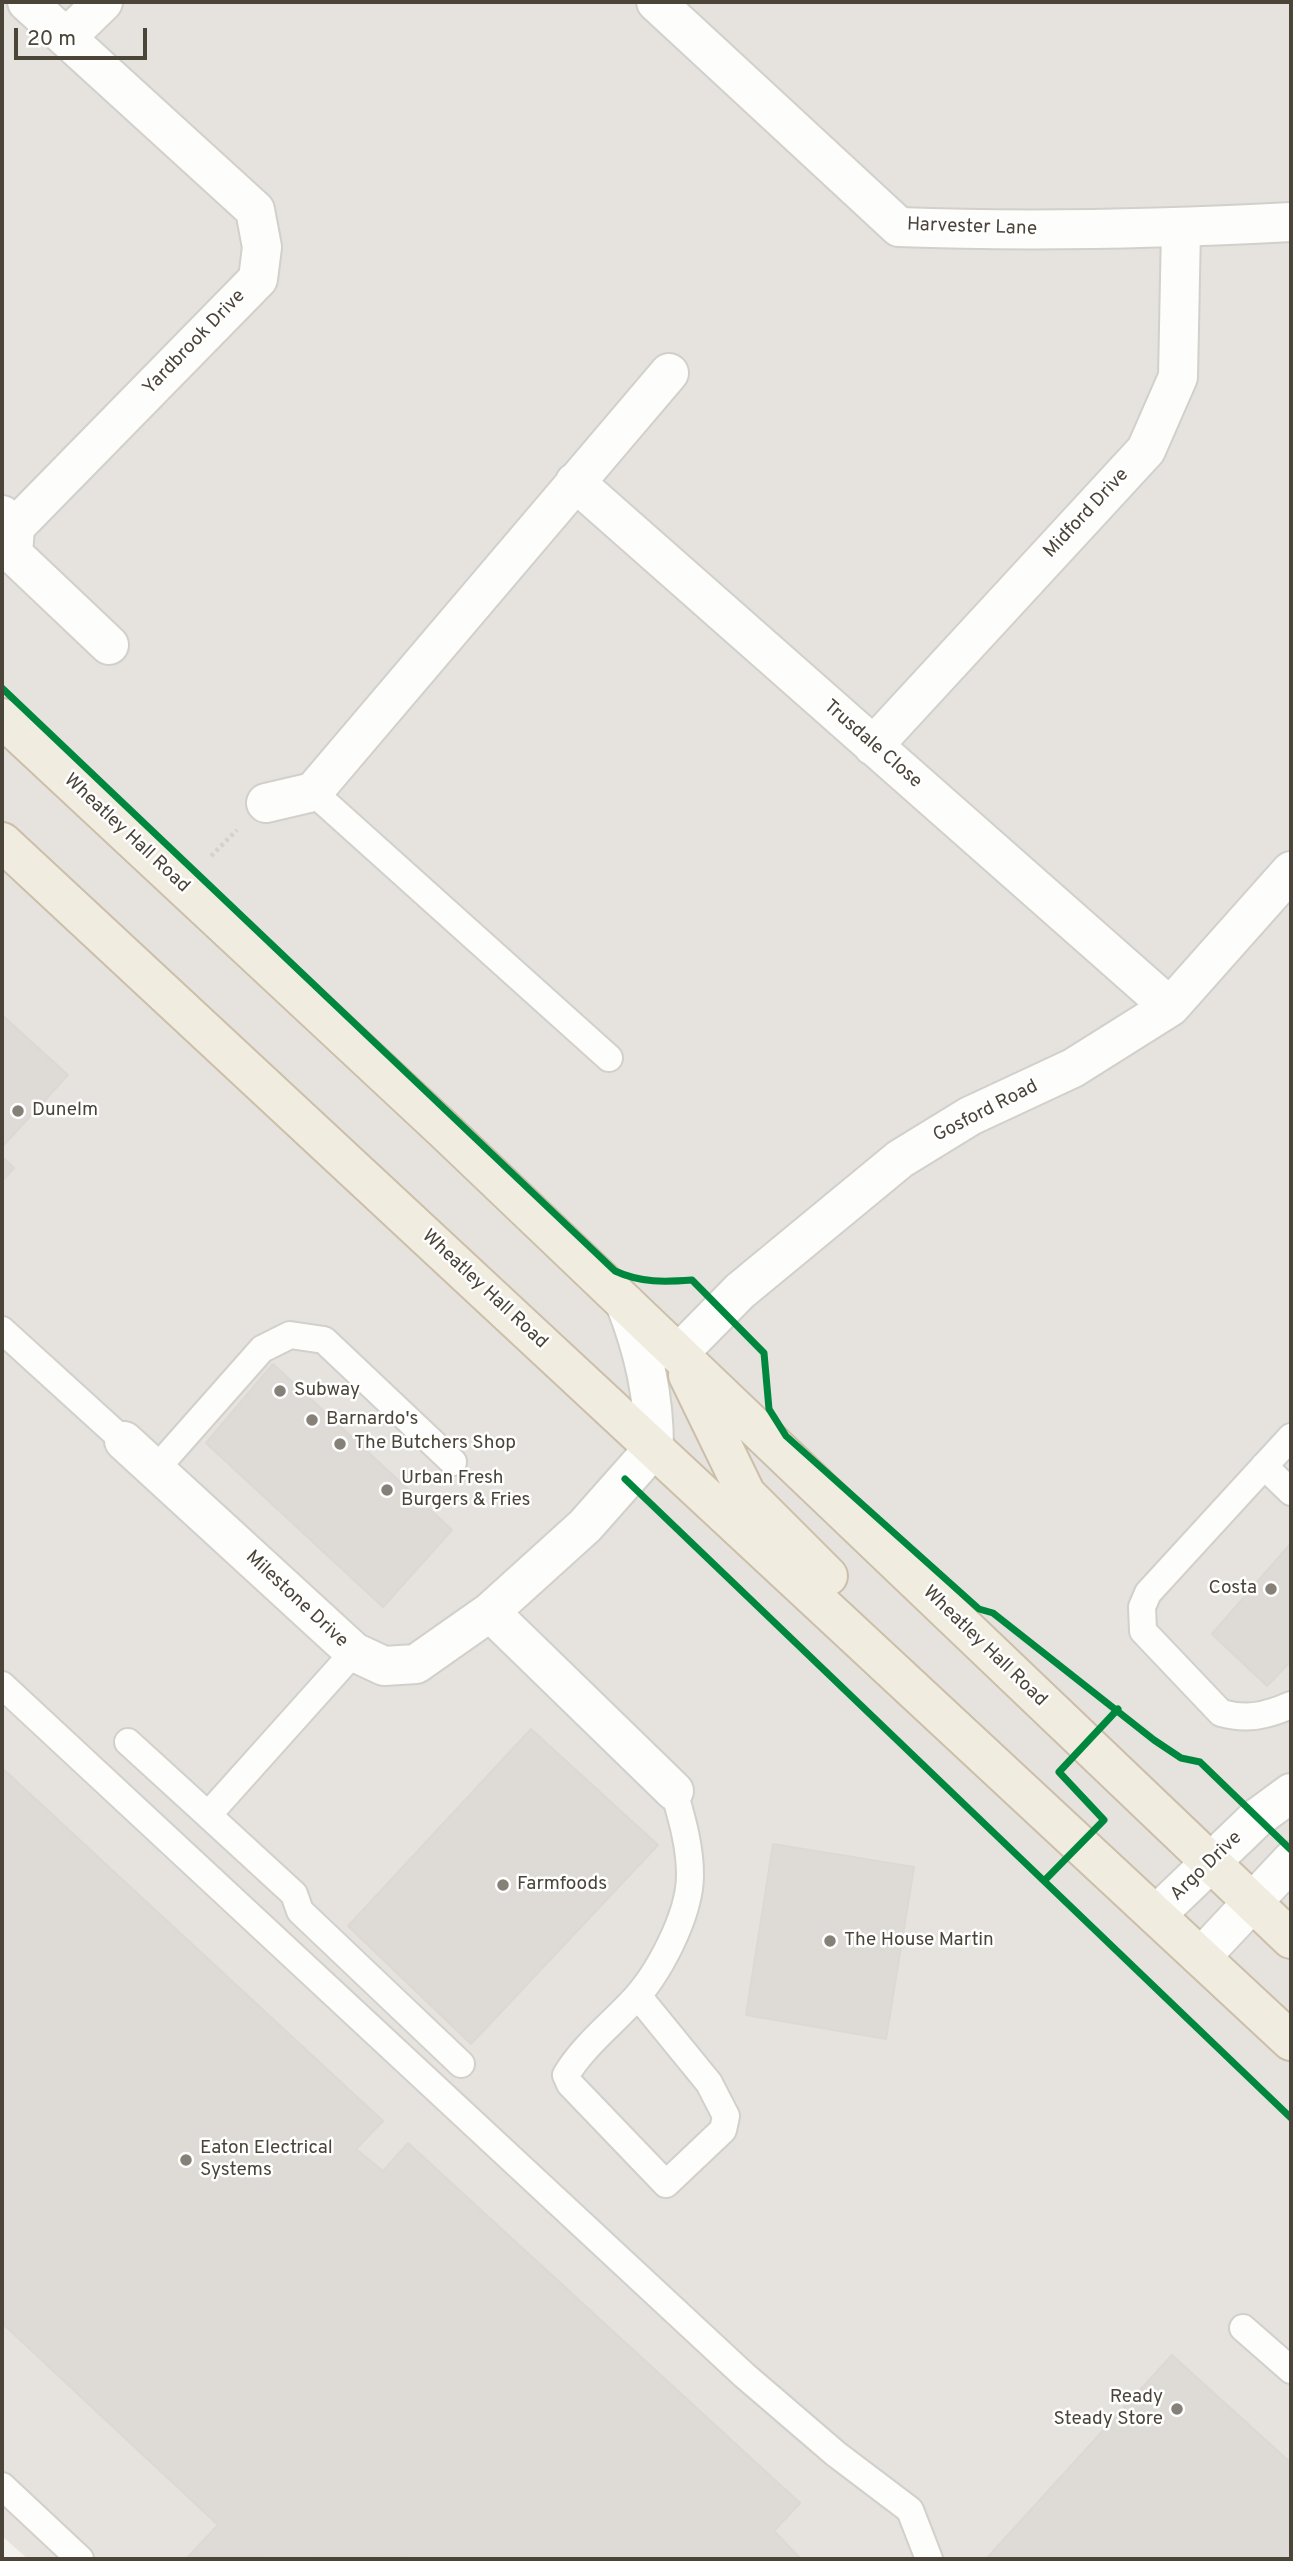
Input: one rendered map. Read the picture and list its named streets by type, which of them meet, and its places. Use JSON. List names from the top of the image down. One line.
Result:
{"streets":{"highway":["Wheatley Hall Road"],"street":["Harvester Lane","Yardbrook Drive","Midford Drive","Trusdale Close","Gosford Road","Milestone Drive","Argo Drive"]},"crossings":[["Harvester Lane","Midford Drive"],["Midford Drive","Trusdale Close"],["Trusdale Close","Gosford Road"],["Wheatley Hall Road","Gosford Road"],["Wheatley Hall Road","Milestone Drive"],["Wheatley Hall Road","Argo Drive"]],"places":["Dunelm","Subway","Barnardo's","The Butchers Shop","Urban Fresh Burgers & Fries","Costa","Farmfoods","The House Martin","Eaton Electrical Systems","Ready Steady Store"],"scale_bar":"20 m"}
